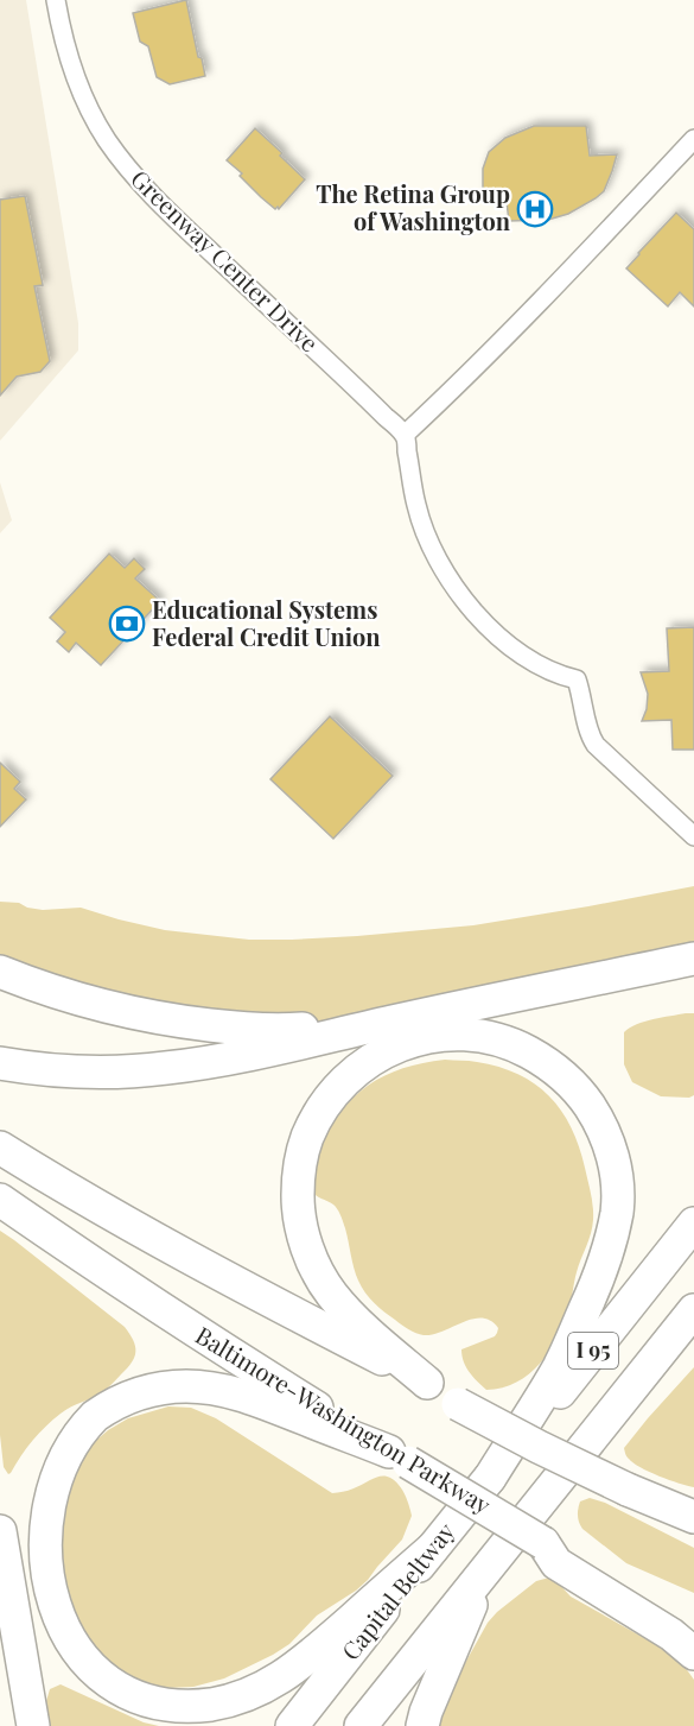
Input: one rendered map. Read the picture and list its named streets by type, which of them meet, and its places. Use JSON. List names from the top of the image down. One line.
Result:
{"streets":{"highway":["I 95","Baltimore-Washington Parkway","Capital Beltway"],"street":["Greenway Center Drive"]},"places":{"hospital":["The Retina Group of Washington"],"bank":["Educational Systems Federal Credit Union"]}}
